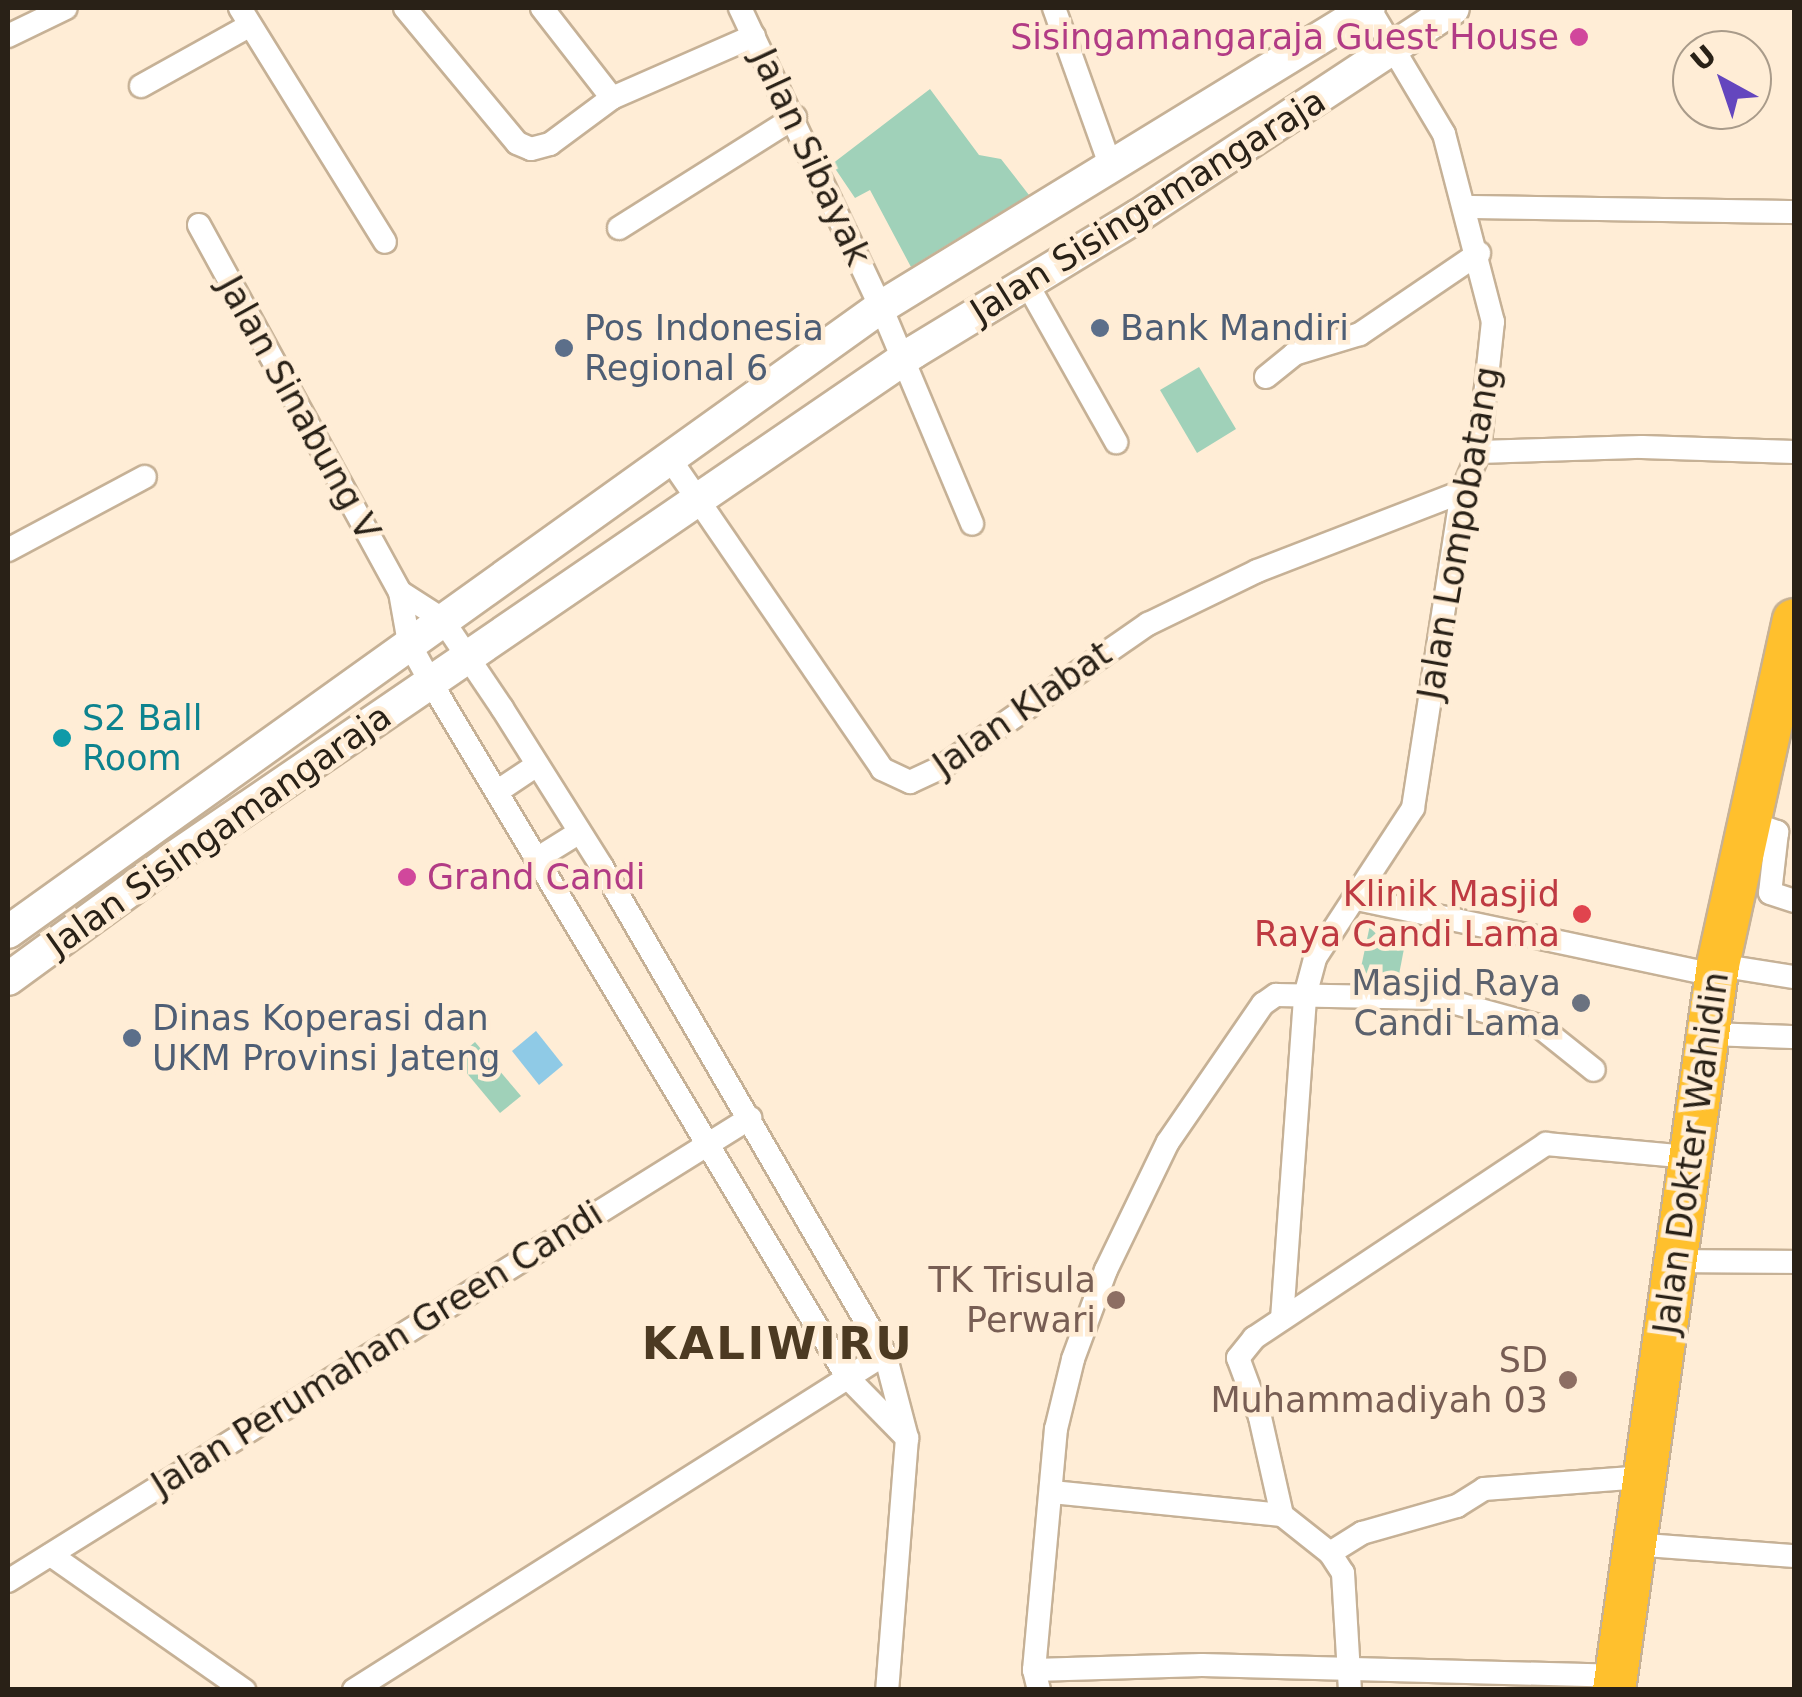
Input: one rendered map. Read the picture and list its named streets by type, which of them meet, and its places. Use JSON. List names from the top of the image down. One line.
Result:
{"streets":{"highway":["Jalan Dokter Wahidin"],"main road":["Jalan Sisingamangaraja"],"street":["Jalan Sibayak","Jalan Sinabung V","Jalan Lompobatang","Jalan Klabat","Jalan Perumahan Green Candi"]},"crossings":[["Jalan Sibayak","Jalan Sisingamangaraja"],["Jalan Sisingamangaraja","Jalan Lompobatang"],["Jalan Sisingamangaraja","Jalan Klabat"],["Jalan Lompobatang","Jalan Klabat"]],"districts":["KALIWIRU"],"places":["Sisingamangaraja Guest House","Bank Mandiri","Pos Indonesia Regional 6","S2 Ball Room","Grand Candi","Klinik Masjid Raya Candi Lama","Masjid Raya Candi Lama","Dinas Koperasi dan UKM Provinsi Jateng","TK Trisula Perwari","SD Muhammadiyah 03"],"north":"top left"}
